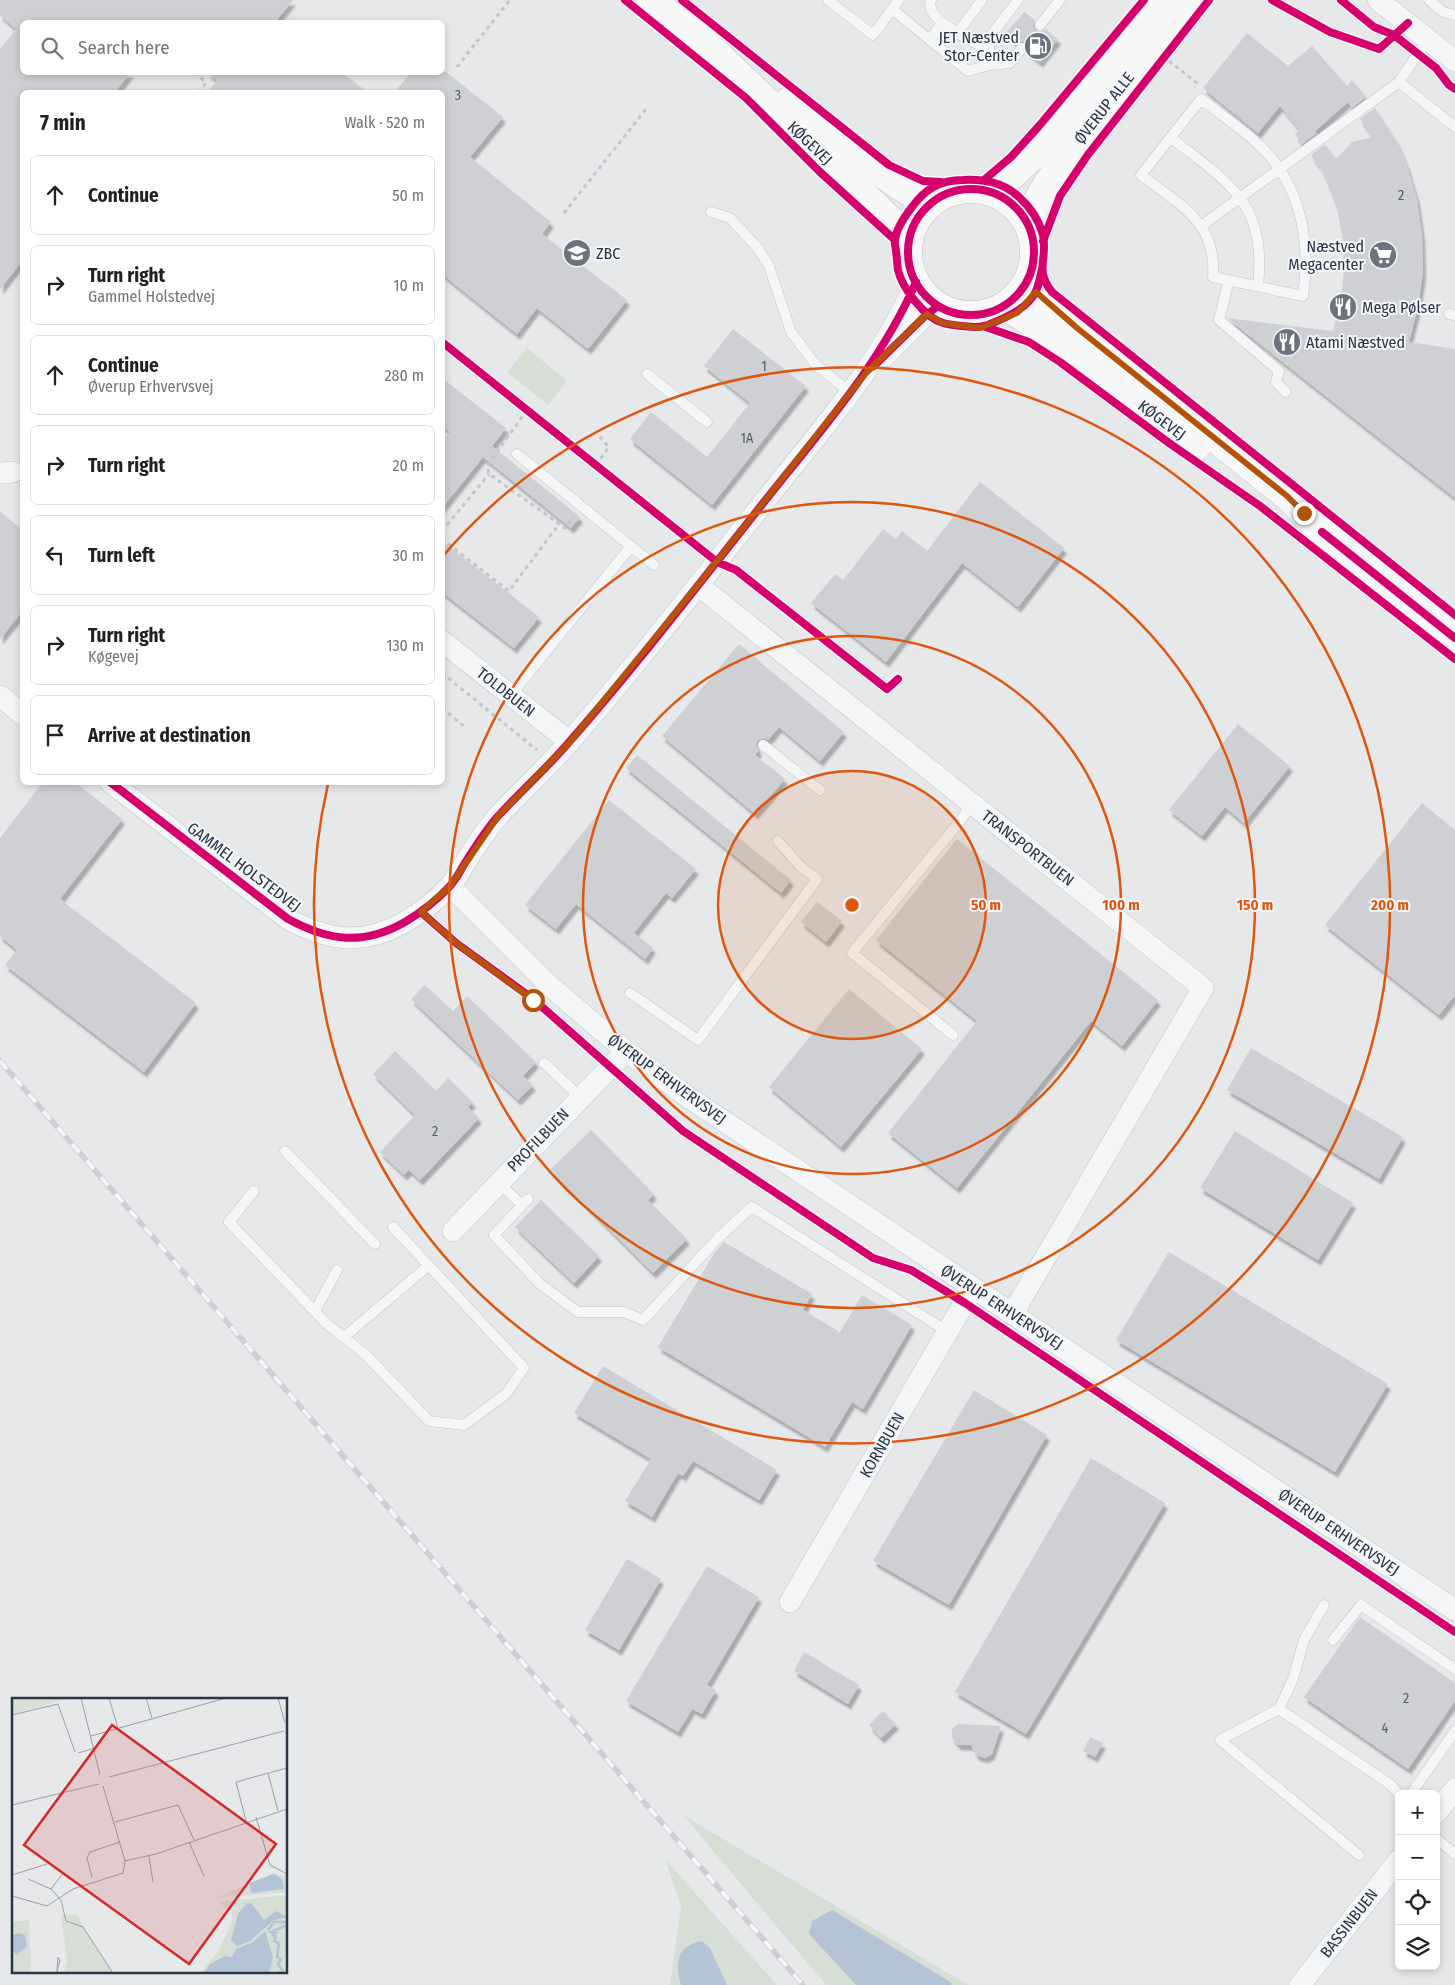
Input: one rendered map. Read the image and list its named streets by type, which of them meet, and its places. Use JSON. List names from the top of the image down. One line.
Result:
{"streets":{"street":["ØVERUP ALLE","KØGEVEJ","TOLDBUEN","TRANSPORTBUEN","GAMMEL HOLSTEDVEJ","ØVERUP ERHVERVSVEJ","PROFILBUEN","KORNBUEN","BASSINBUEN"]},"crossings":[["ØVERUP ALLE","KØGEVEJ"],["TRANSPORTBUEN","ØVERUP ERHVERVSVEJ"],["GAMMEL HOLSTEDVEJ","ØVERUP ERHVERVSVEJ"],["ØVERUP ERHVERVSVEJ","PROFILBUEN"],["ØVERUP ERHVERVSVEJ","KORNBUEN"]],"places":{"fuel station":["JET Næstved Stor-Center"],"school or university":["ZBC"],"supermarket":["Næstved Megacenter"],"restaurant":["Mega Pølser","Atami Næstved"]},"house_numbers":["3","2","1","1A","2","2","4"],"page":{"search":"Search here","heading":["7 min","Walk · 520 m"],"list":[["Continue","50 m"],["Turn right","Gammel Holstedvej","10 m"],["Continue","Øverup Erhvervsvej","280 m"],["Turn right","20 m"],["Turn left","30 m"],["Turn right","Køgevej","130 m"],"Arrive at destination"],"map_buttons":["+","−"]},"rings":["50 m","100 m","150 m","200 m"]}
